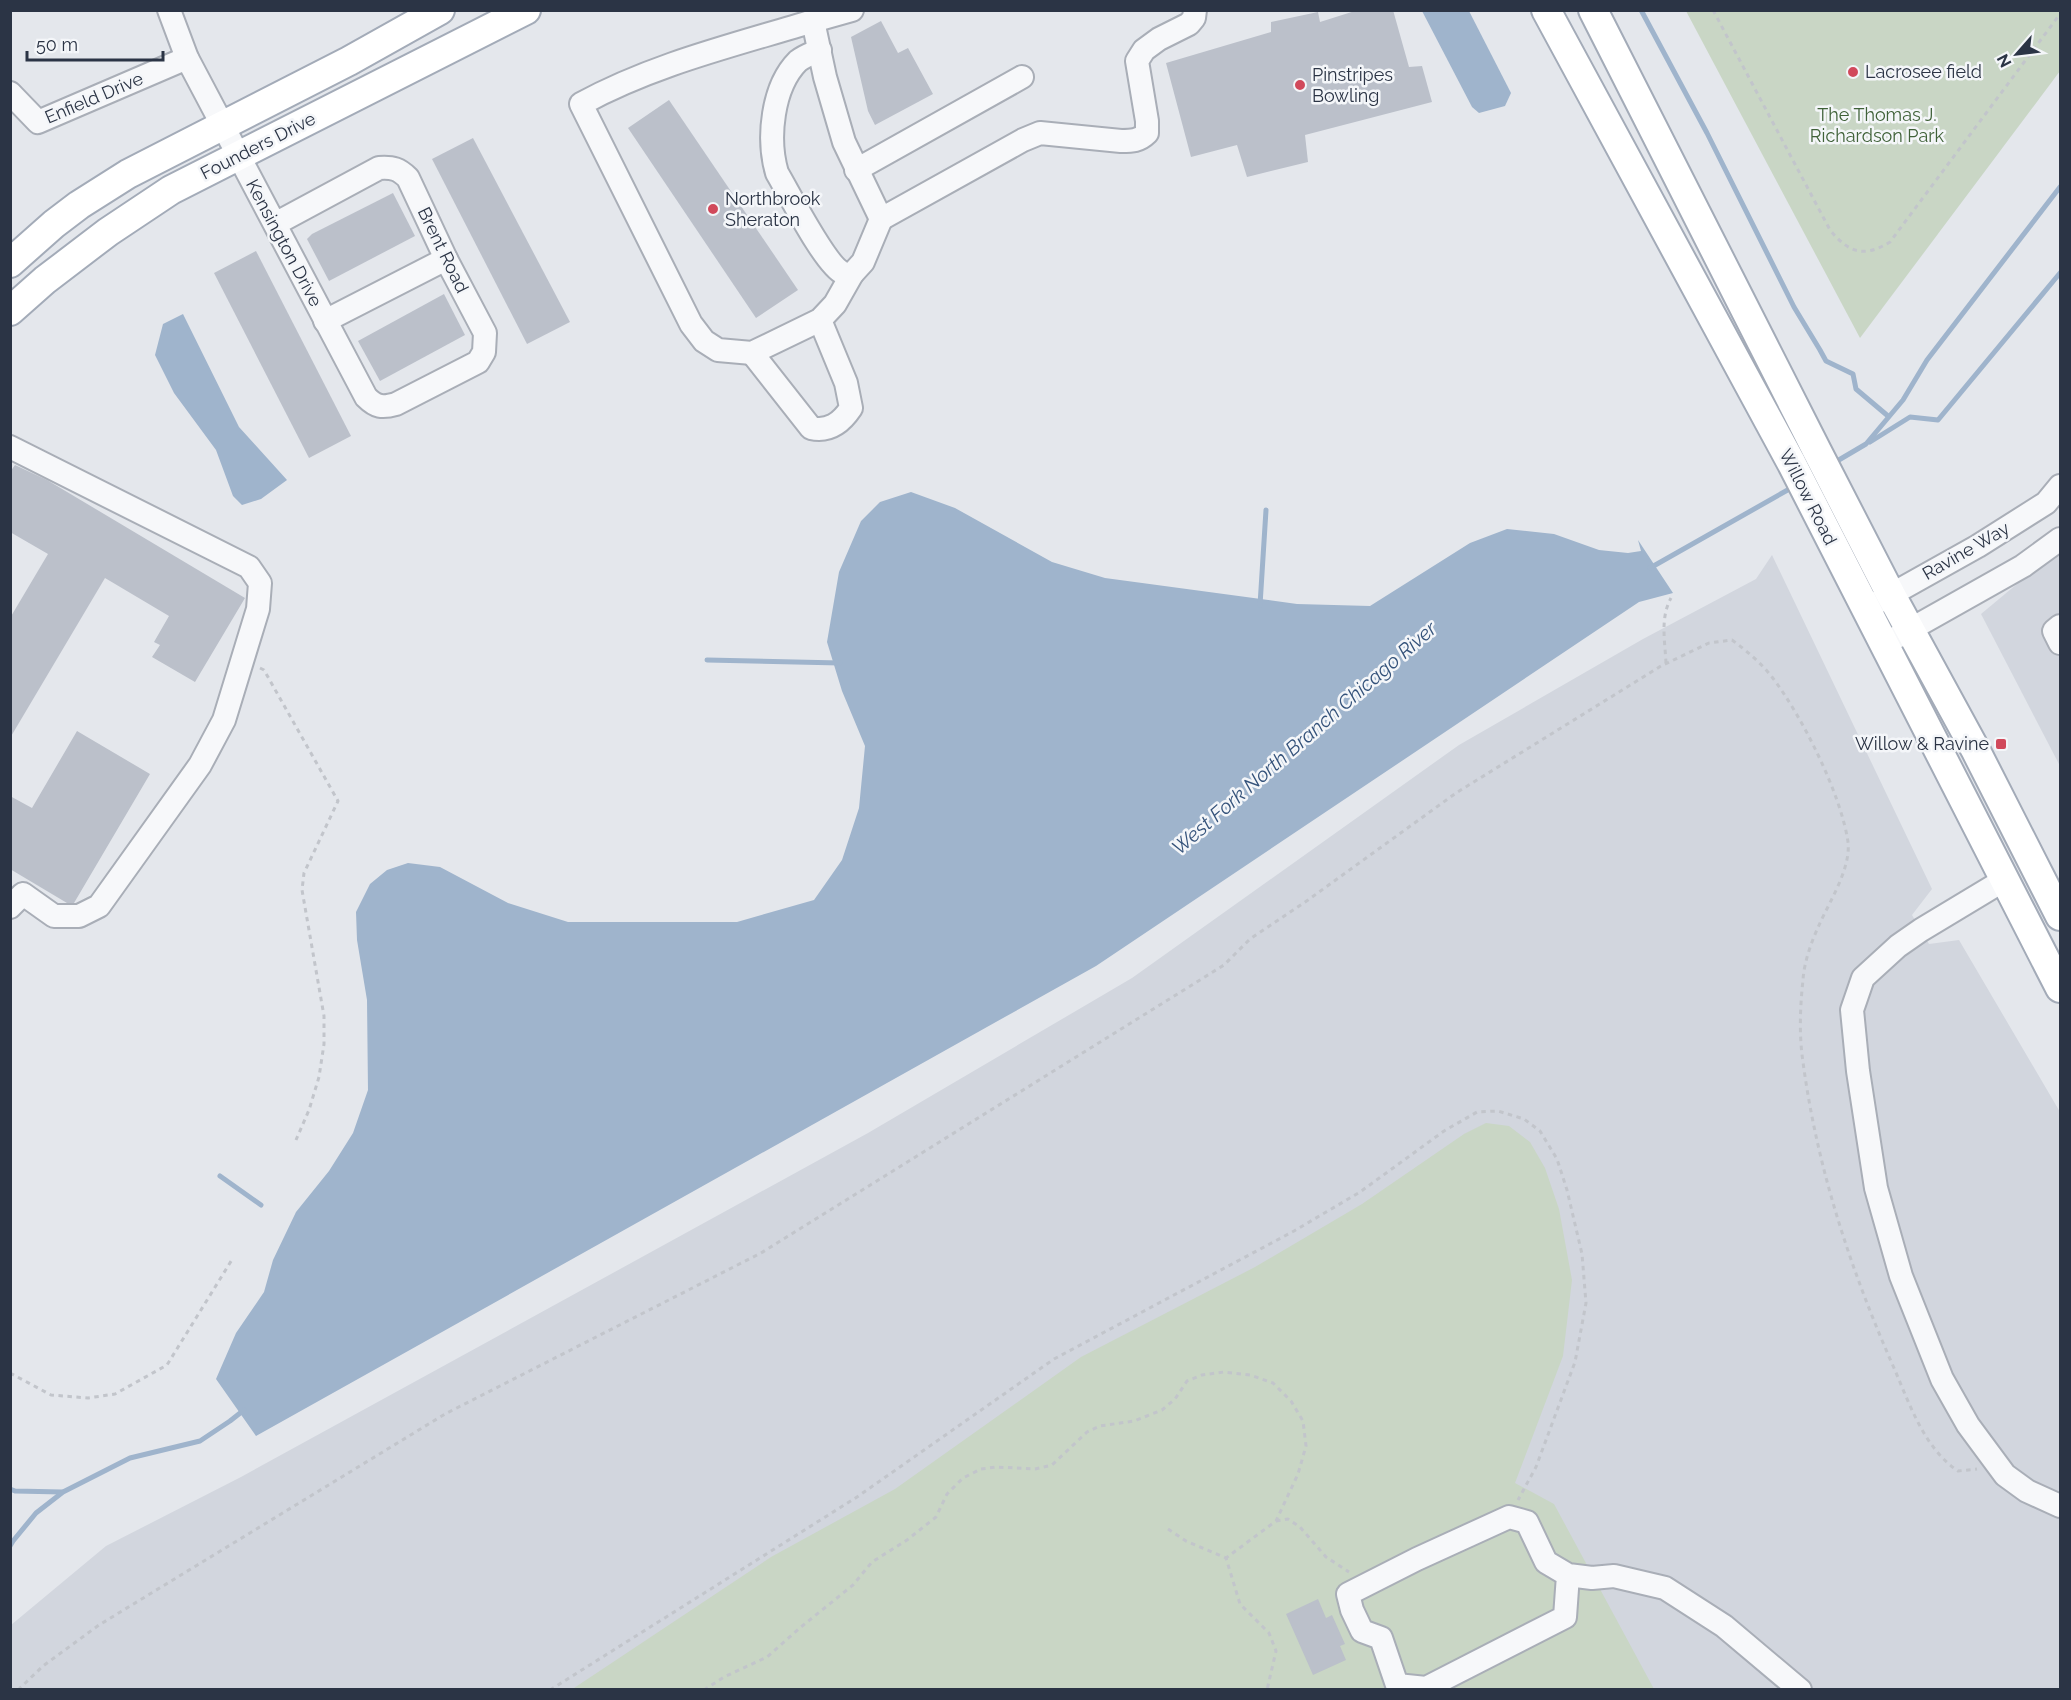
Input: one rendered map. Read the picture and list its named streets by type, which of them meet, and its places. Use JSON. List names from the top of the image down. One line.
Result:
{"streets":{"main road":["Founders Drive","Willow Road"],"street":["Enfield Drive","Kensington Drive","Brent Road","Ravine Way"]},"crossings":[["Enfield Drive","Kensington Drive"],["Founders Drive","Kensington Drive"],["Kensington Drive","Brent Road"],["Willow Road","Ravine Way"]],"water":["West Fork North Branch Chicago River"],"parks":["The Thomas J. Richardson Park"],"places":{"other":["Lacrosee field","Pinstripes Bowling","Northbrook Sheraton"],"transit":["Willow & Ravine"]},"scale_bar":"50 m","north":"bottom left"}
